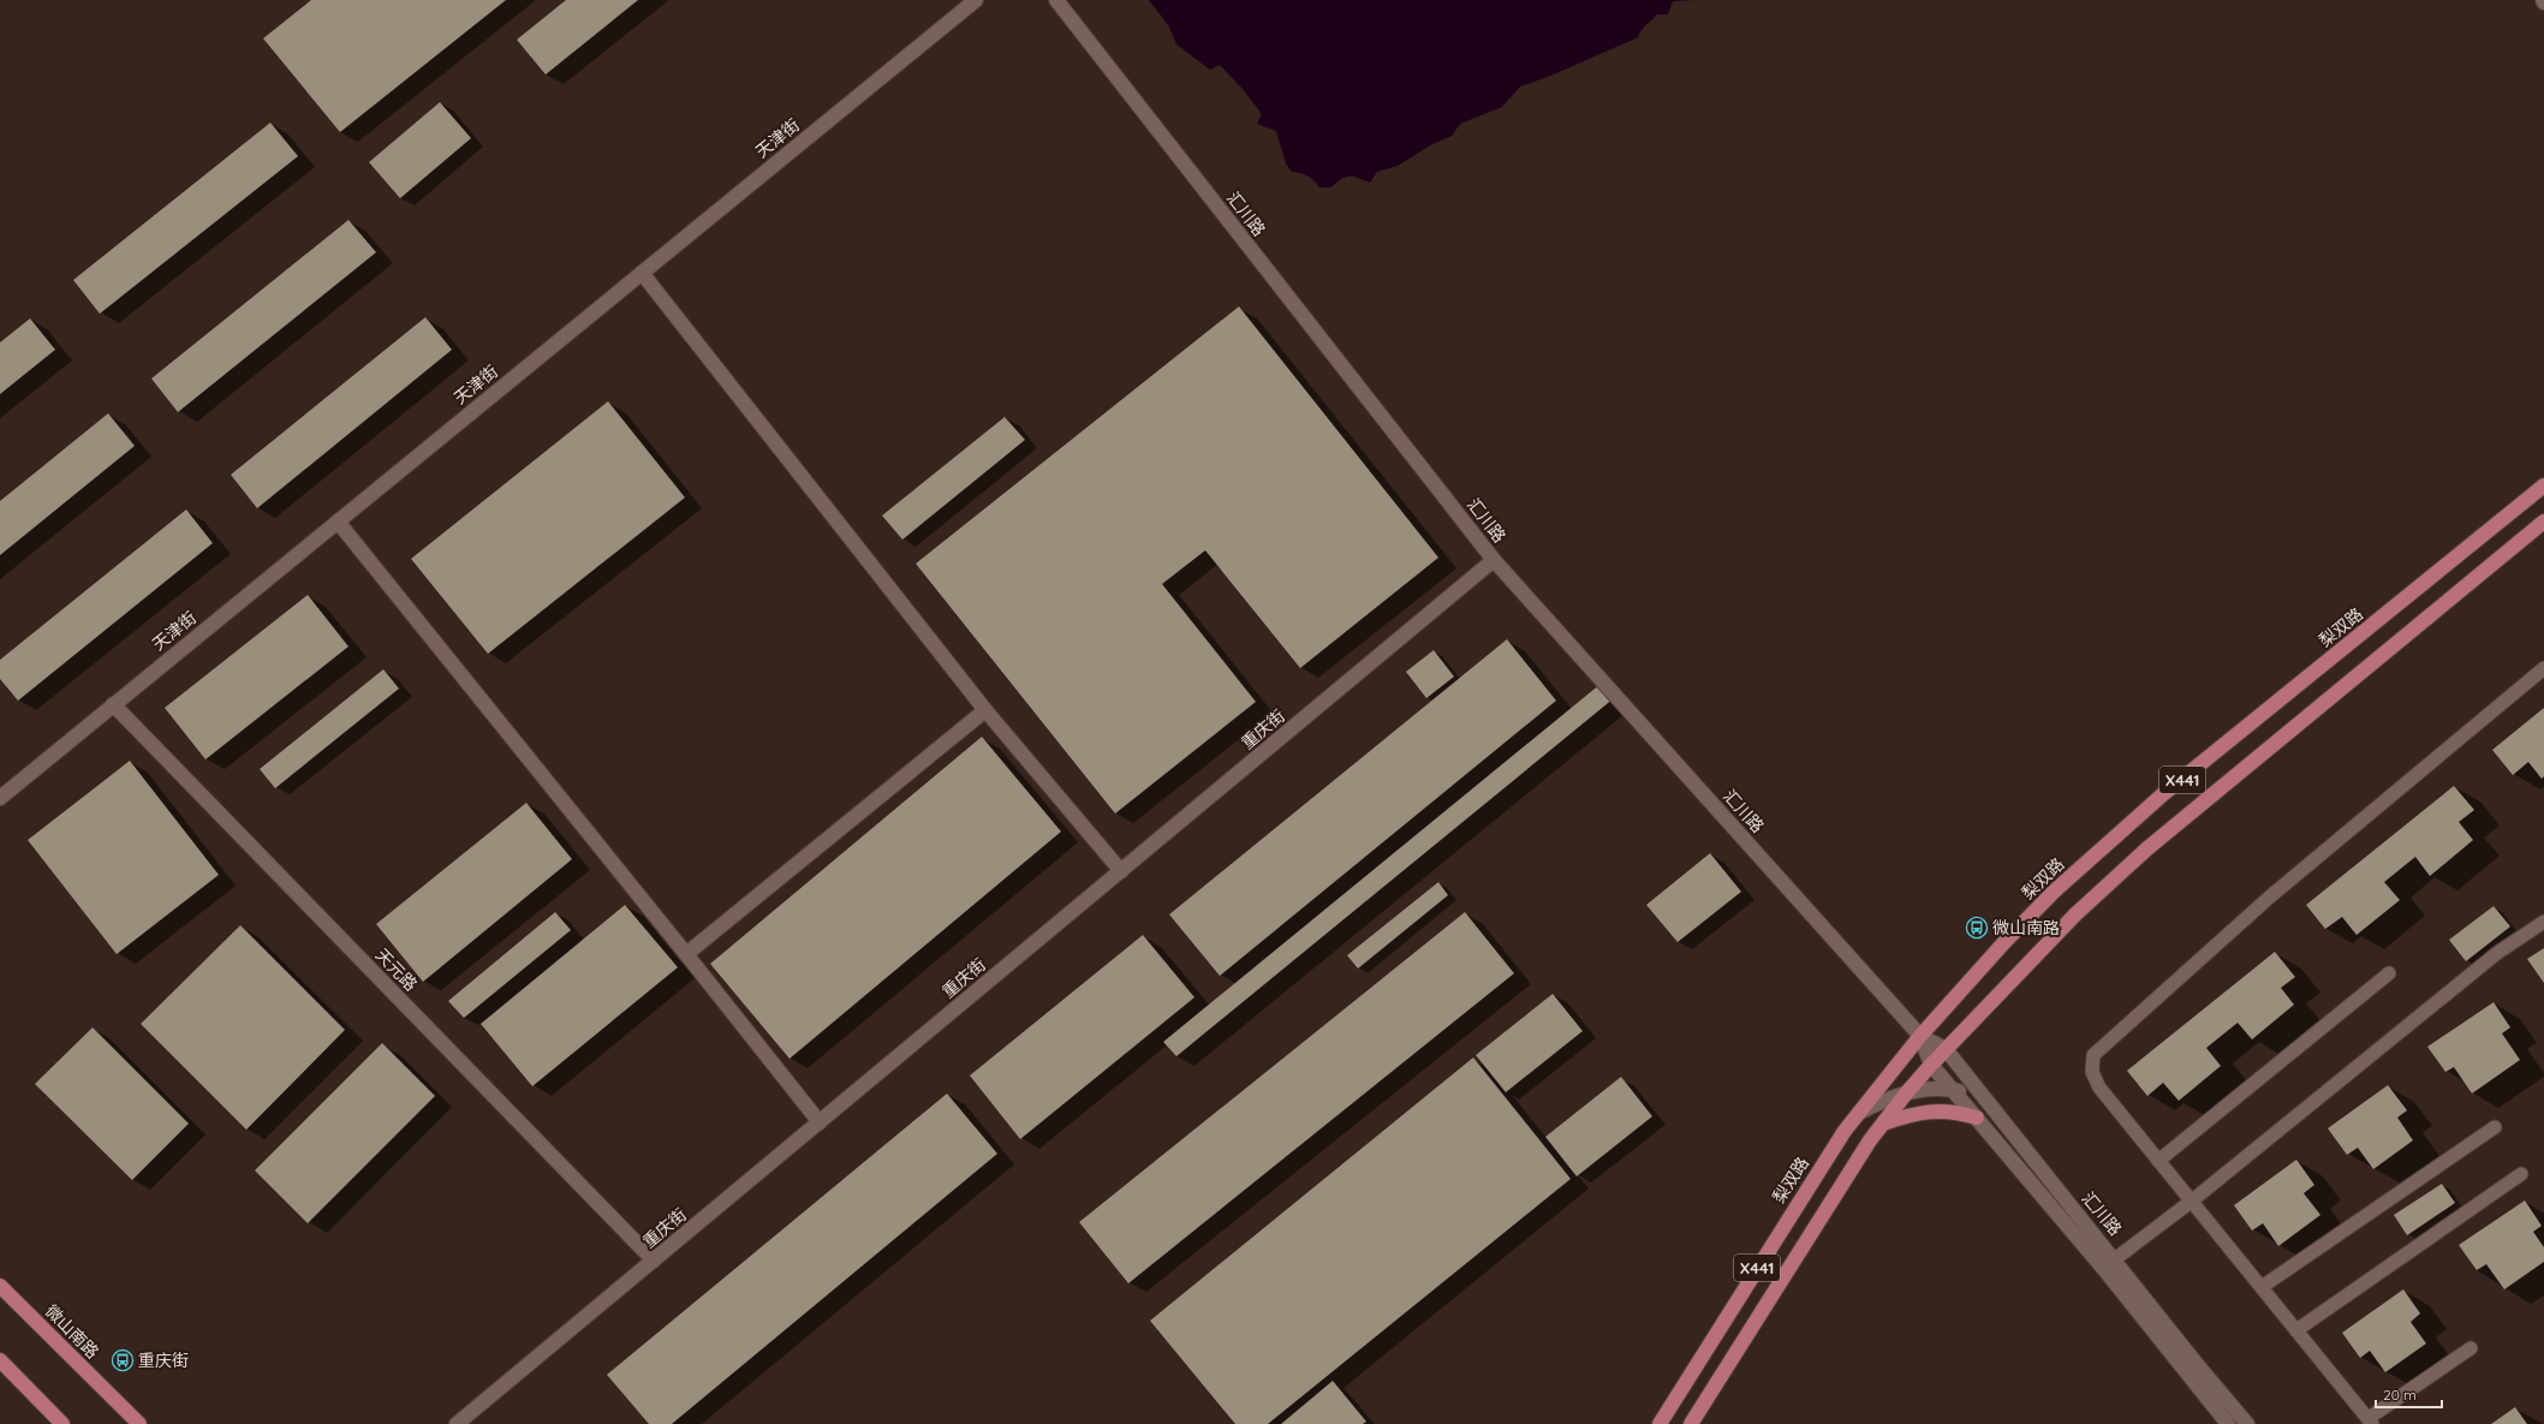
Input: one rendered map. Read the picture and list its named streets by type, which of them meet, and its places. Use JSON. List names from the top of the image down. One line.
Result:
{"streets":{"main road":["梨双路","X441","微山南路"],"street":["天津街","汇川路","重庆街","天元路"]},"crossings":[["天津街","天元路"],["汇川路","梨双路"],["汇川路","重庆街"],["汇川路","X441"],["重庆街","天元路"]],"places":{"bus stop":["微山南路","重庆街"]},"scale_bar":"20 m"}
